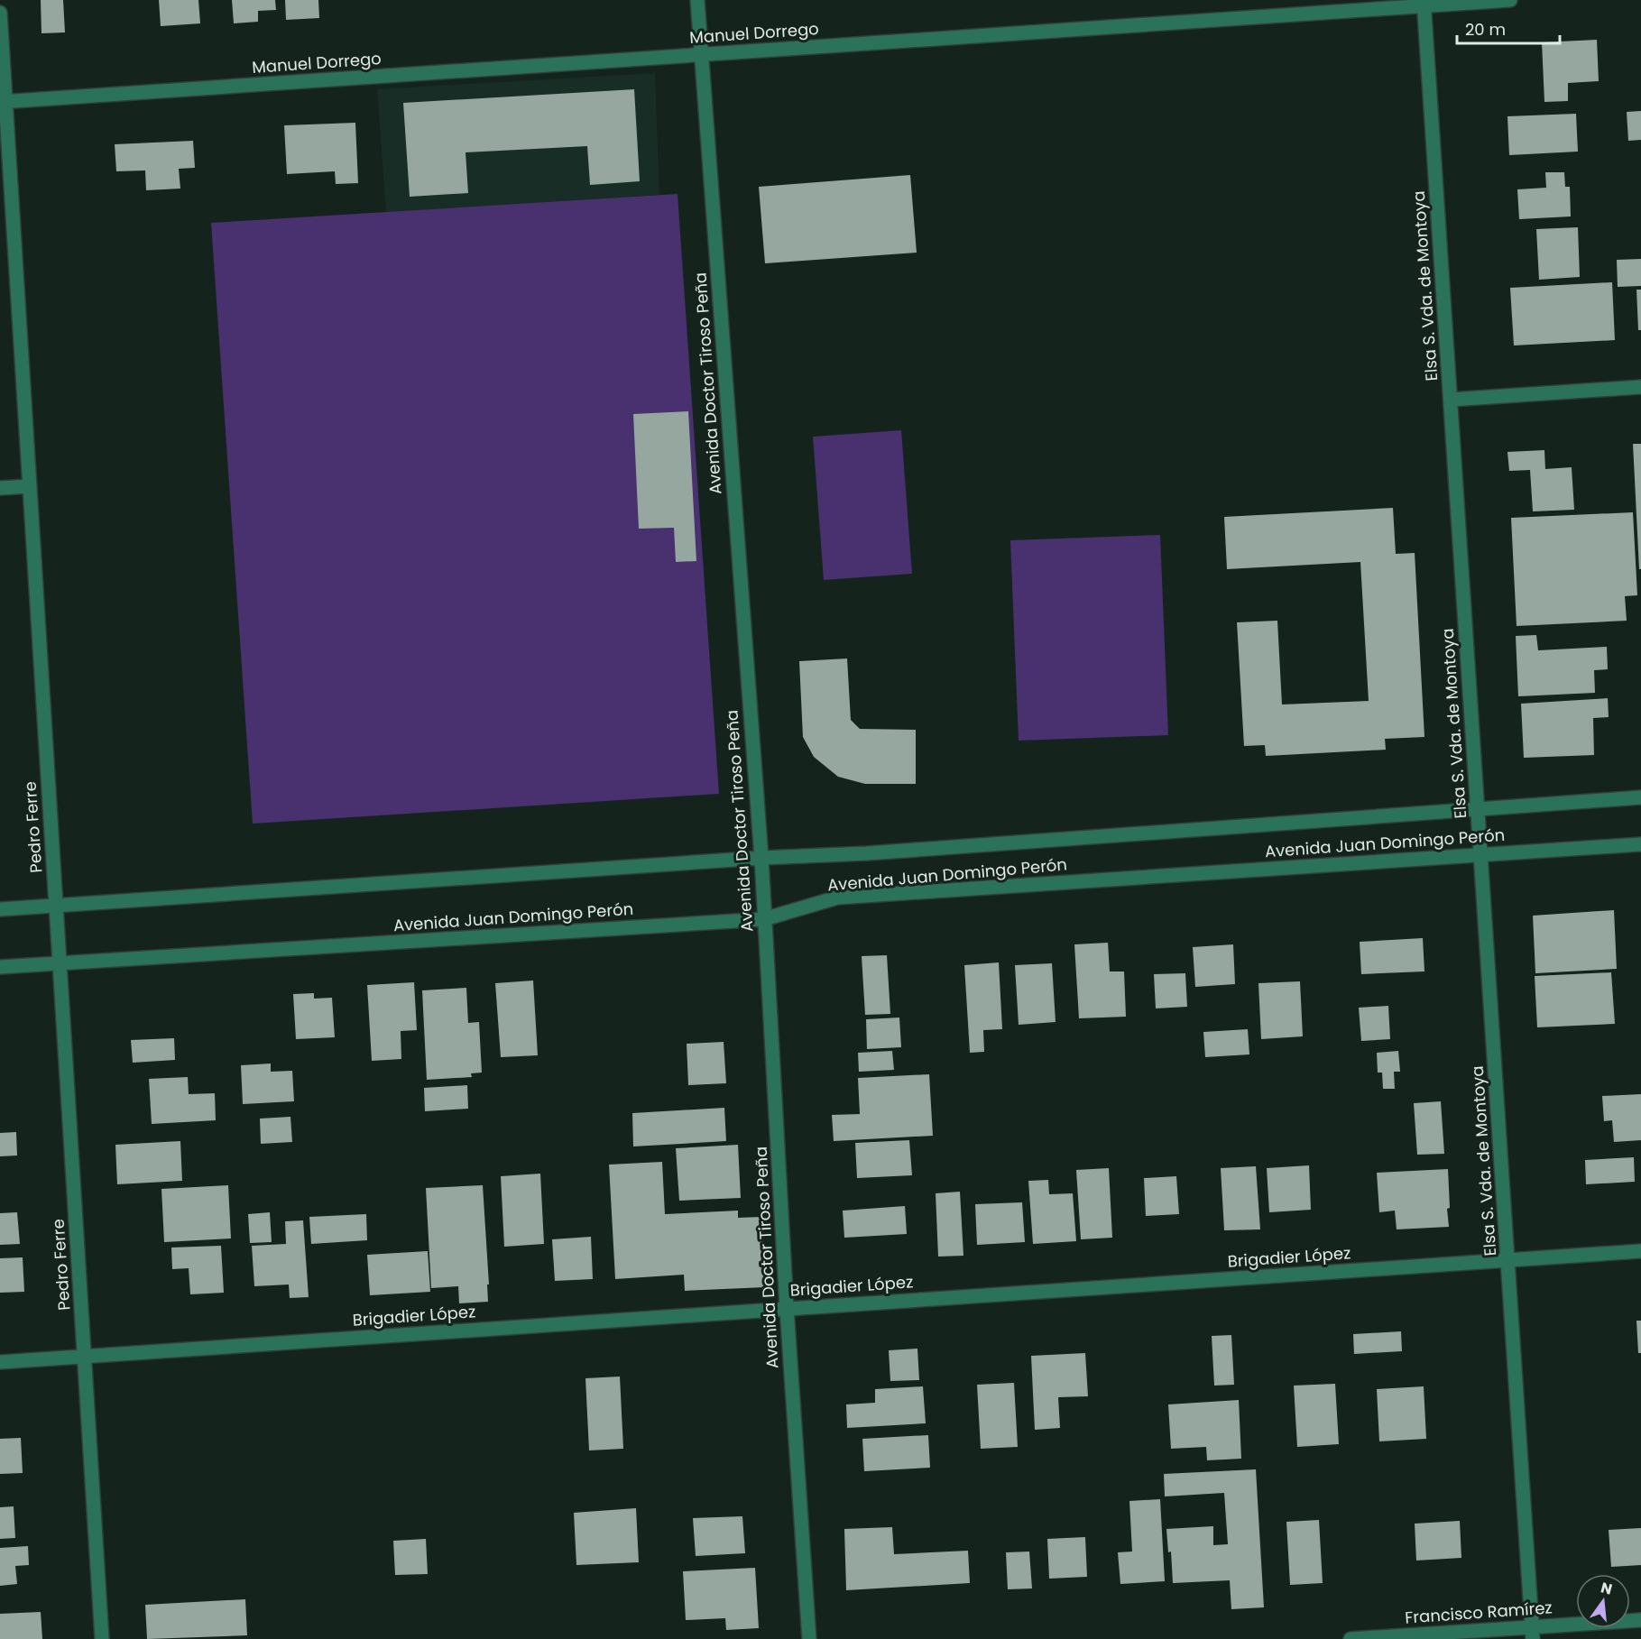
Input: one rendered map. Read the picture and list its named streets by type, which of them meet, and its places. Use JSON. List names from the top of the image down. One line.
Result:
{"streets":{"street":["Manuel Dorrego","Elsa S. Vda. de Montoya","Avenida Doctor Tiroso Peña","Pedro Ferre","Avenida Juan Domingo Perón","Brigadier López","Francisco Ramírez"]},"crossings":[["Manuel Dorrego","Elsa S. Vda. de Montoya"],["Manuel Dorrego","Avenida Doctor Tiroso Peña"],["Manuel Dorrego","Pedro Ferre"],["Elsa S. Vda. de Montoya","Avenida Juan Domingo Perón"],["Elsa S. Vda. de Montoya","Brigadier López"],["Elsa S. Vda. de Montoya","Francisco Ramírez"],["Avenida Doctor Tiroso Peña","Avenida Juan Domingo Perón"],["Avenida Doctor Tiroso Peña","Brigadier López"],["Pedro Ferre","Avenida Juan Domingo Perón"],["Pedro Ferre","Brigadier López"]],"scale_bar":"20 m","north":"top"}
